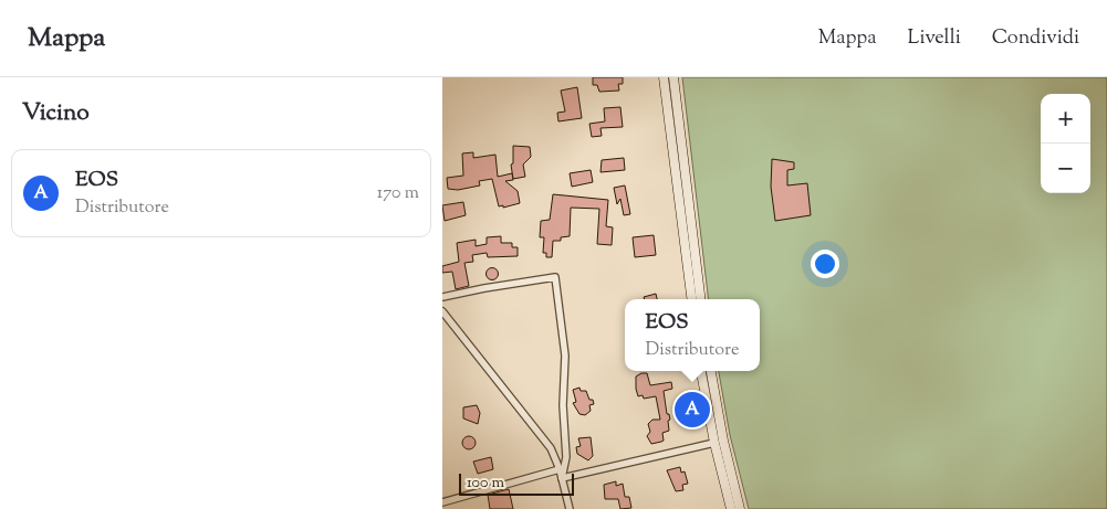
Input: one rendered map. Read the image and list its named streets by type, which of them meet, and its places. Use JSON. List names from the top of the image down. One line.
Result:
{"scale_bar":"100 m","page":{"header":"Mappa","nav":["Mappa","Livelli","Condividi"],"heading":"Vicino","map_buttons":["+","−"],"list":[{"mark":"A","name":"EOS","note":"Distributore","value":"170 m"}],"popup":["EOS","Distributore"],"pins":"A","scale":"100 m"}}
